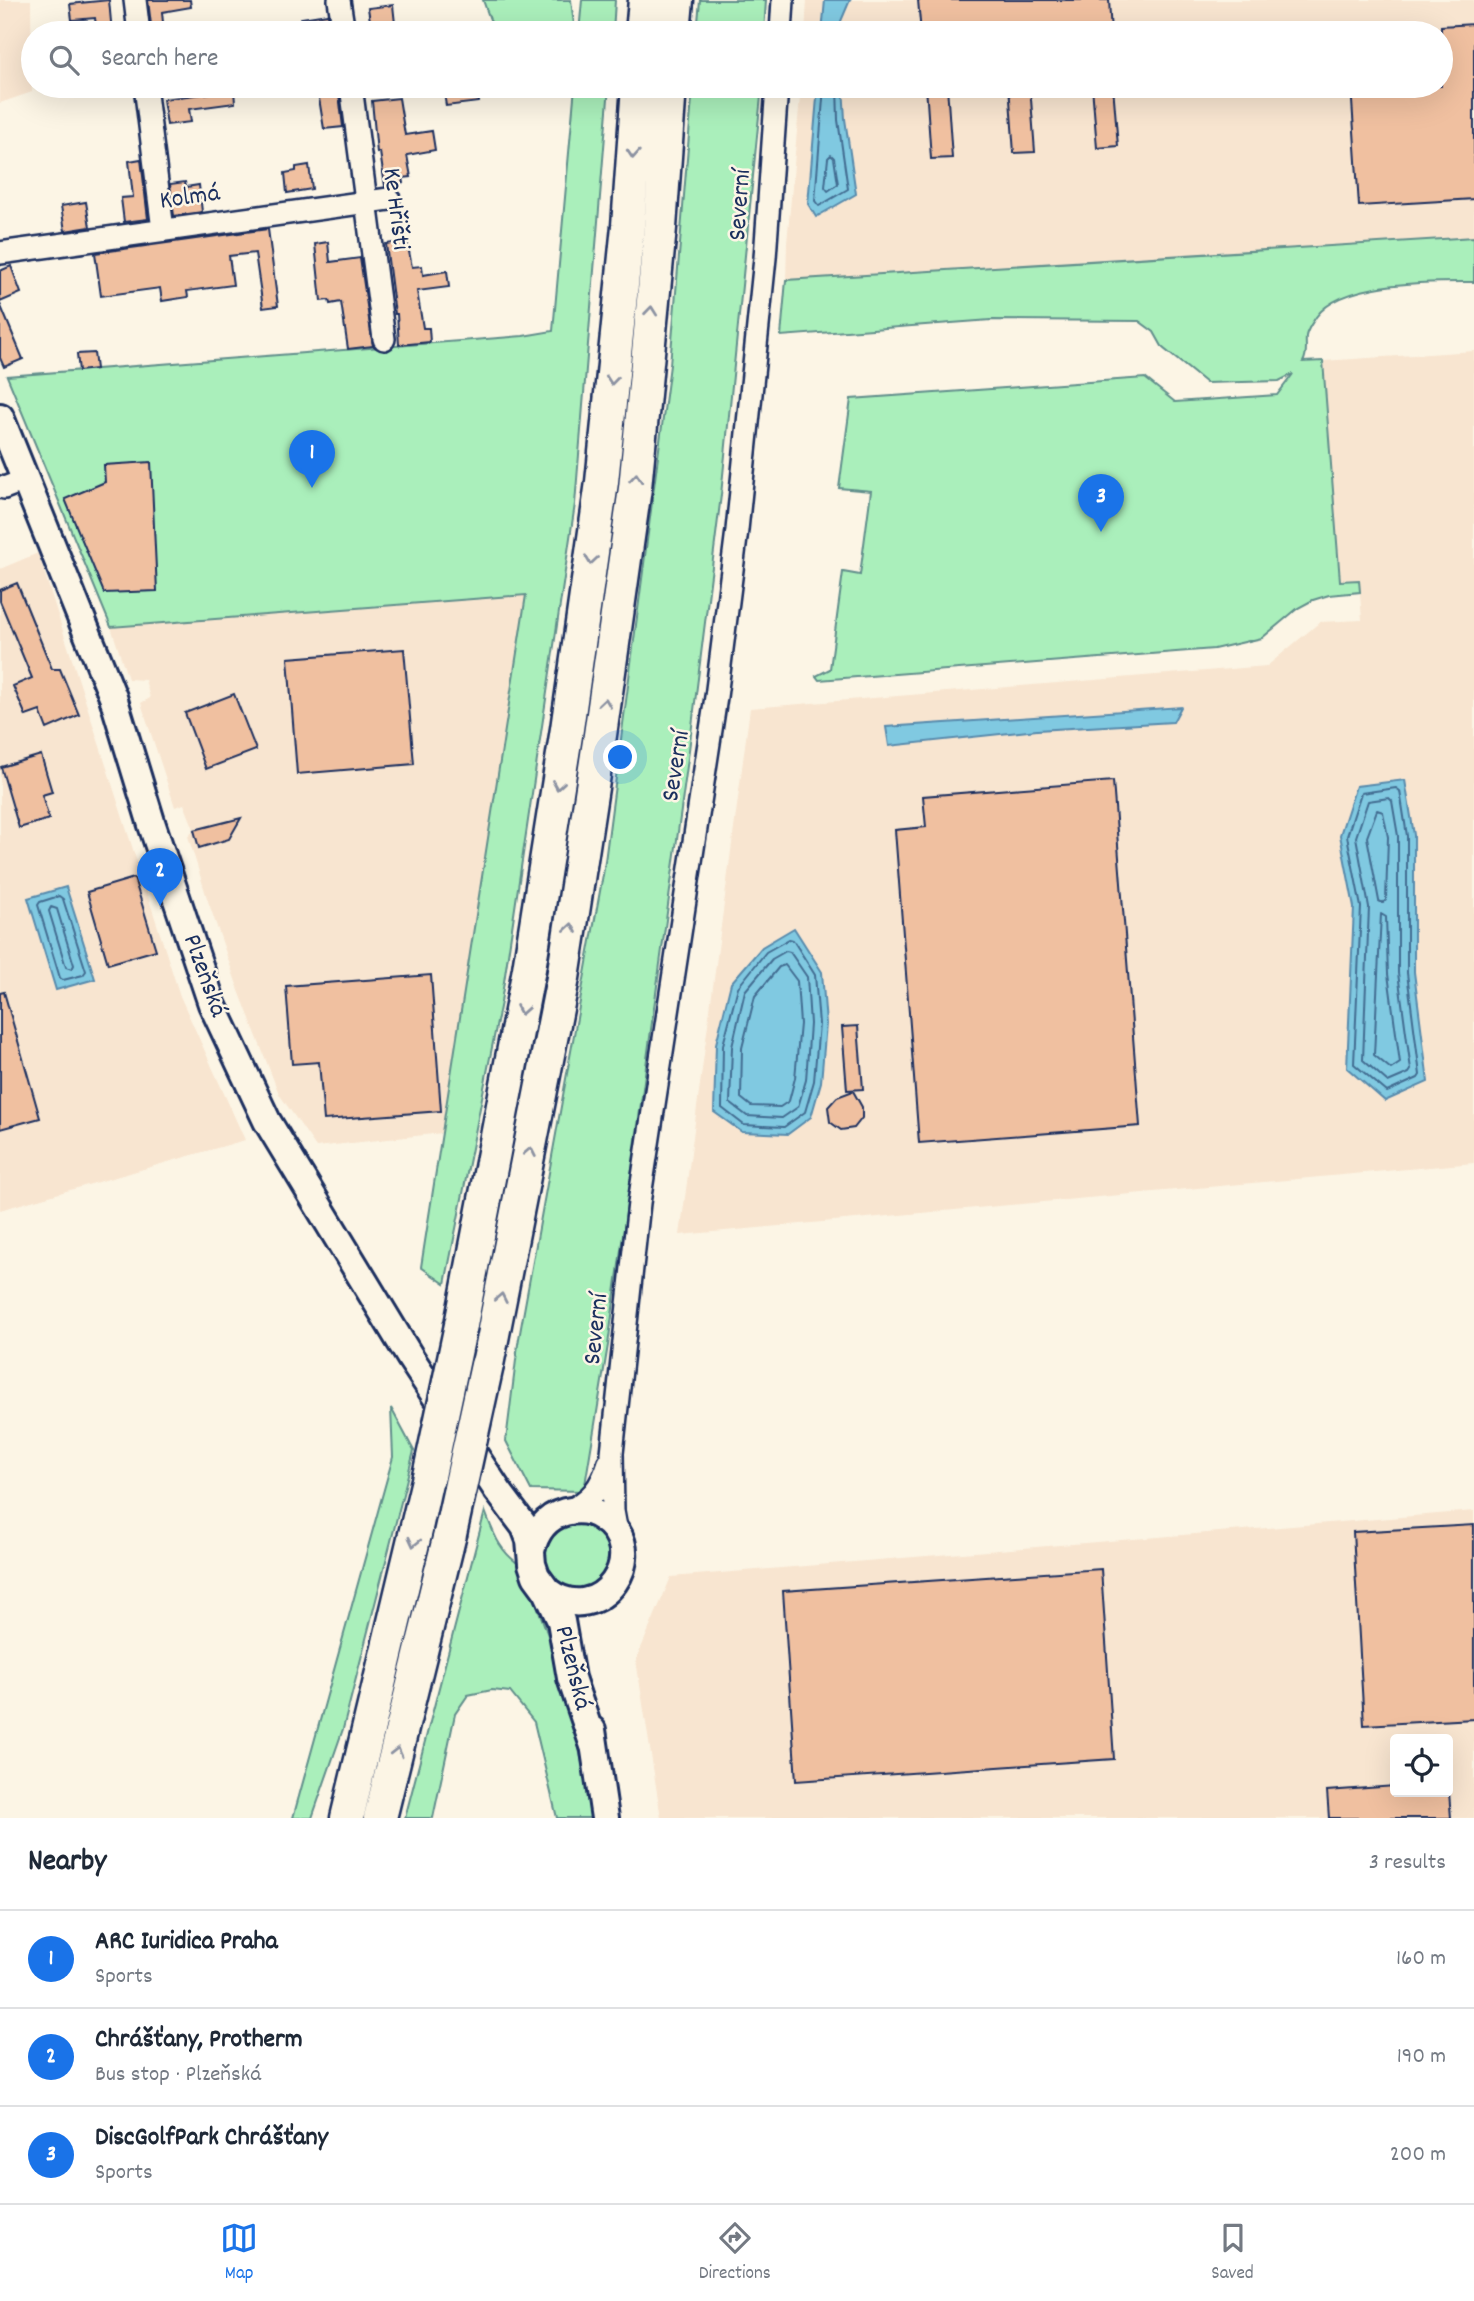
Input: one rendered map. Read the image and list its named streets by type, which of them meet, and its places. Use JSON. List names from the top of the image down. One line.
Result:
{"streets":{"main road":["Plzeňská"],"street":["Kolmá","Severní","Ke Hřišti"]},"crossings":[["Kolmá","Ke Hřišti"],["Severní","Plzeňská"]],"page":{"search":"Search here","pins":["1","3","2"],"heading":["Nearby","3 results"],"list":[{"mark":"1","name":"ARC Iuridica Praha","note":"Sports","value":"160 m"},{"mark":"2","name":"Chrášťany, Protherm","note":"Bus stop · Plzeňská","value":"190 m"},{"mark":"3","name":"DiscGolfPark Chrášťany","note":"Sports","value":"200 m"}],"nav":["Map","Directions","Saved"]}}
